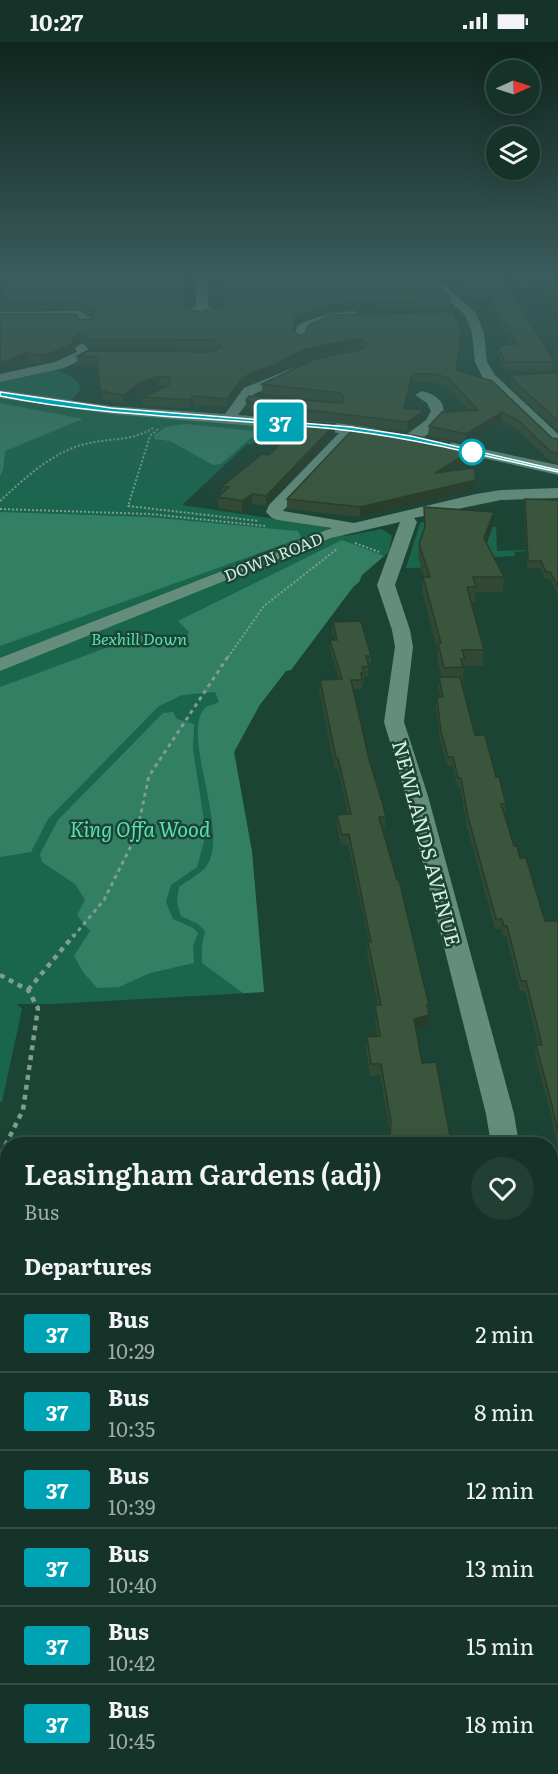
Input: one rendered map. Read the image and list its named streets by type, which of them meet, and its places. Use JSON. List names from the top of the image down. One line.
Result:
{"streets":{"street":["DOWN ROAD","NEWLANDS AVENUE"]},"crossings":[["DOWN ROAD","NEWLANDS AVENUE"]],"parks":["Bexhill Down","King Offa Wood"],"lines":["bus line 37"],"north":"right","page":{"status":"10:27","on_map":"37","heading":[["Leasingham Gardens (adj)","Bus"],"Departures"],"list":[{"mark":"37","name":"Bus","note":"10:29","value":"2 min"},{"mark":"37","name":"Bus","note":"10:35","value":"8 min"},{"mark":"37","name":"Bus","note":"10:39","value":"12 min"},{"mark":"37","name":"Bus","note":"10:40","value":"13 min"},{"mark":"37","name":"Bus","note":"10:42","value":"15 min"},{"mark":"37","name":"Bus","note":"10:45","value":"18 min"}]}}
